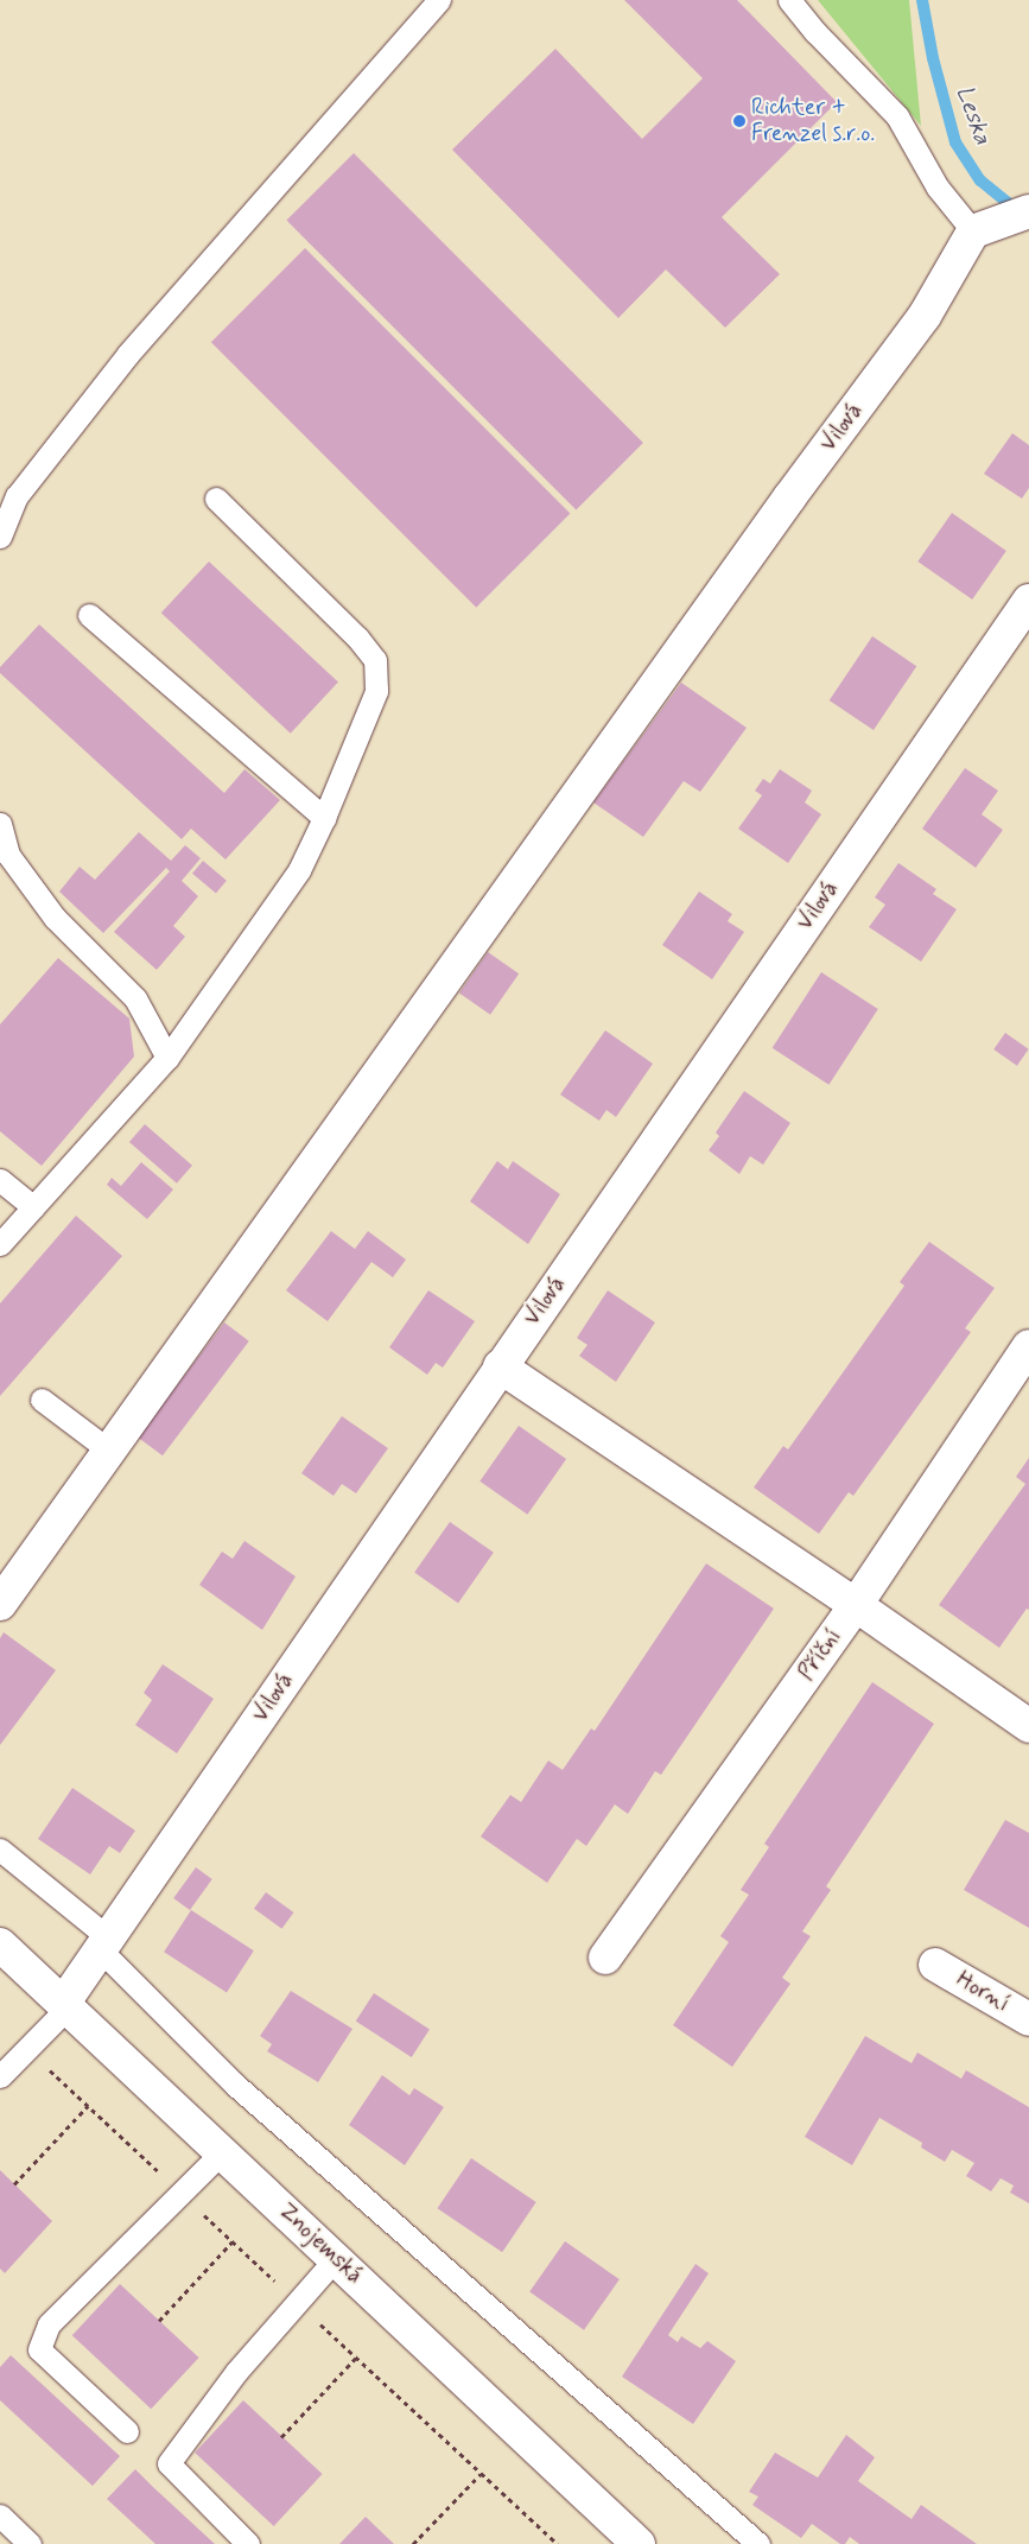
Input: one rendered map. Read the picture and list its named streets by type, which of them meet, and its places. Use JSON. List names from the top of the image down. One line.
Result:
{"streets":{"street":["Vilová","Příční","Horní","Znojemská"]},"crossings":[["Vilová","Znojemská"]],"water":["Leska"],"places":["Richter + Frenzel s.r.o."]}
